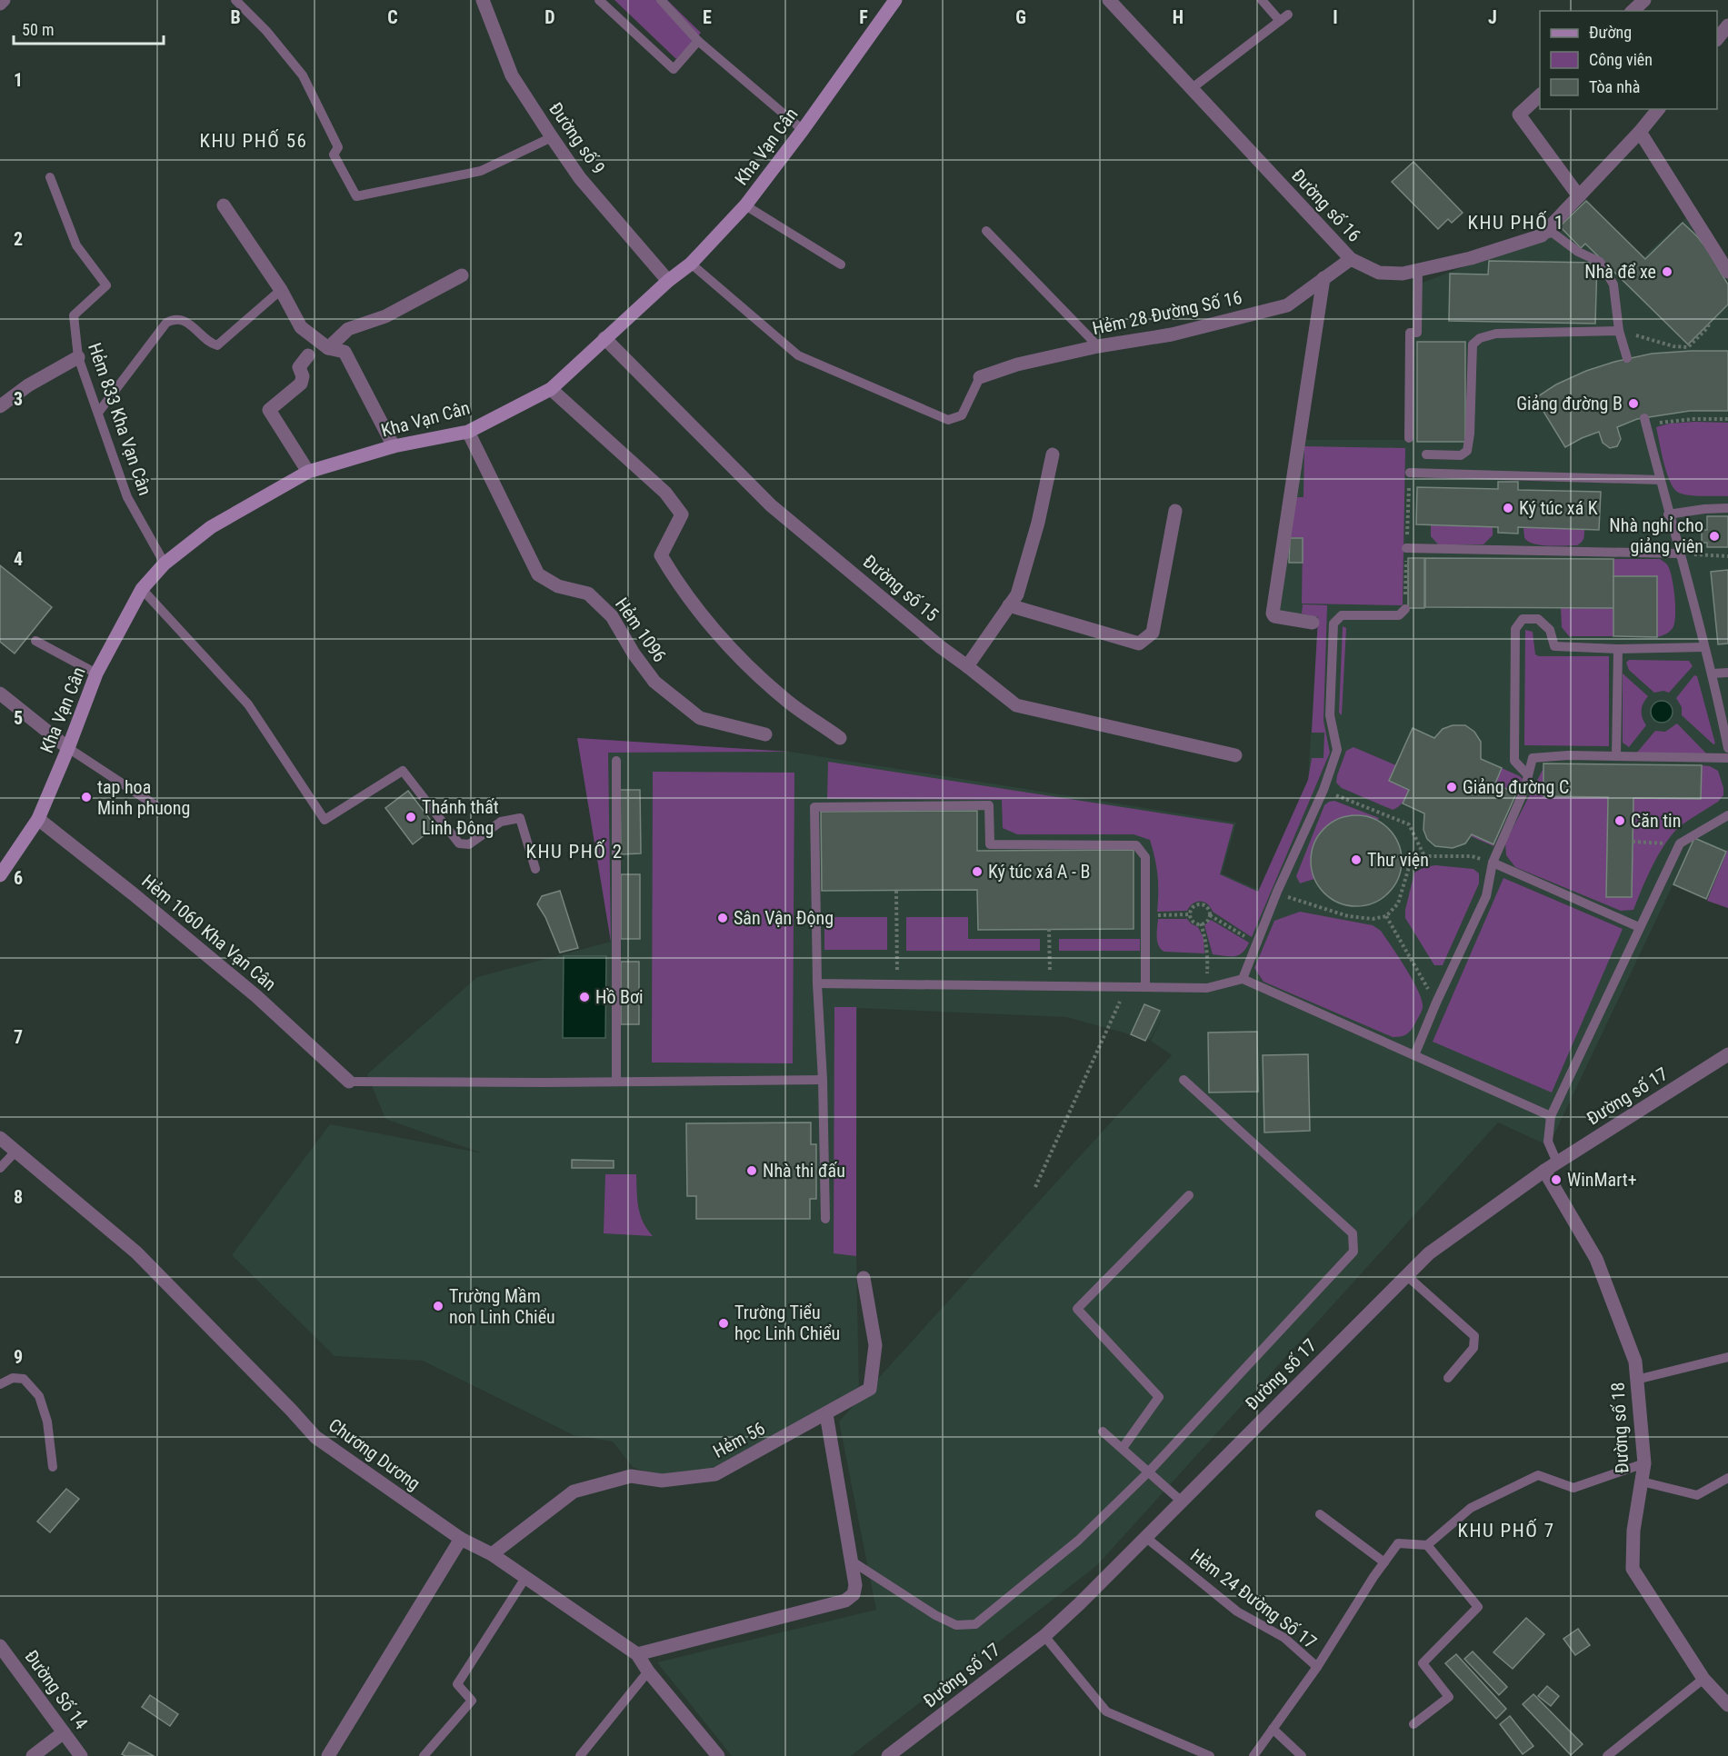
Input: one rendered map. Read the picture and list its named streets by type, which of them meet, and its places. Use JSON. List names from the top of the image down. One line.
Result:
{"streets":{"main road":["Kha Vạn Cân"],"street":["Đường số 9","Đường số 16","Hẻm 28 Đường Số 16","Đường số 15","Hẻm 1096","Hẻm 1060 Kha Vạn Cân","Đường số 17","Đường số 18","Hẻm 56","Chương Dương","Đường Số 14"],"lane":["Hẻm 833 Kha Vạn Cân","Hẻm 24 Đường Số 17"]},"crossings":[["Đường số 9","Kha Vạn Cân"],["Kha Vạn Cân","Hẻm 833 Kha Vạn Cân"],["Kha Vạn Cân","Đường số 15"],["Kha Vạn Cân","Hẻm 1096"],["Kha Vạn Cân","Hẻm 1060 Kha Vạn Cân"],["Đường số 16","Hẻm 28 Đường Số 16"],["Đường số 17","Đường số 18"],["Đường số 17","Hẻm 24 Đường Số 17"],["Hẻm 56","Chương Dương"]],"districts":["KHU PHỐ 56","KHU PHỐ 1","KHU PHỐ 2","KHU PHỐ 7"],"places":["Nhà để xe","Giảng đường B","Ký túc xá K","Nhà nghỉ cho giảng viên","Giảng đường C","tap hoa Minh phuong","Thánh thất Linh Đông","Căn tin","Thư viện","Ký túc xá A - B","Sân Vận Động","Hồ Bơi","Nhà thi đấu","WinMart+","Trường Mầm non Linh Chiểu","Trường Tiểu học Linh Chiểu"],"legend":["Đường","Công viên","Tòa nhà"],"scale_bar":"50 m","grid":{"columns":["B","C","D","E","F","G","H","I","J"],"rows":["1","2","3","4","5","6","7","8","9"]}}
